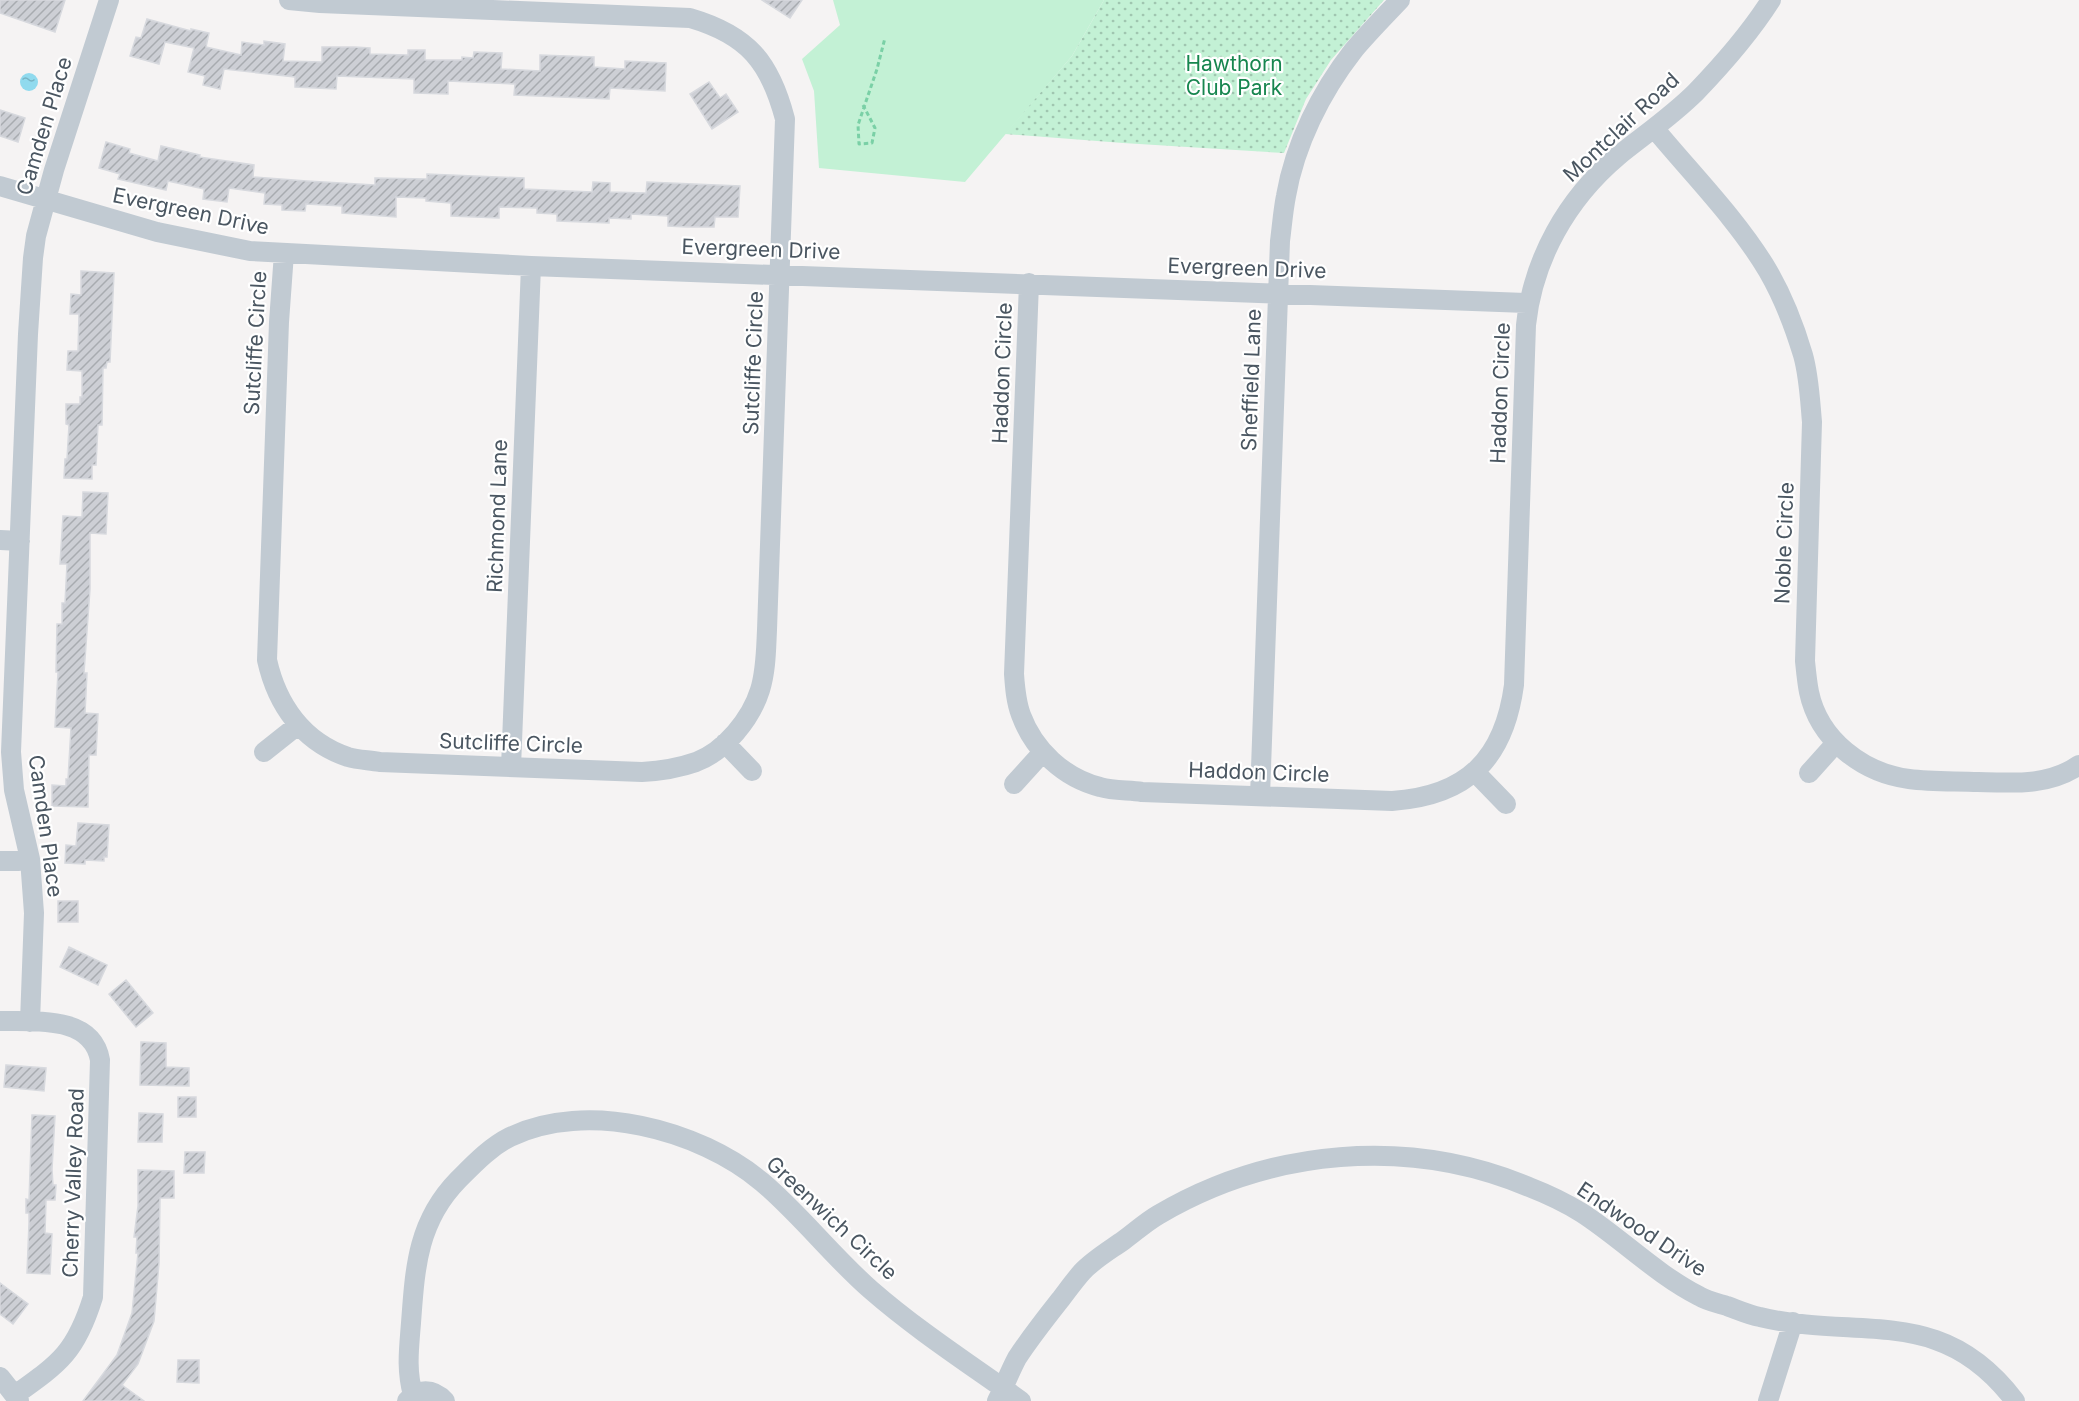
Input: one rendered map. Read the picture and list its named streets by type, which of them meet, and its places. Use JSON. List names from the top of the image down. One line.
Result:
{"streets":{"street":["Camden Place","Montclair Road","Evergreen Drive","Sutcliffe Circle","Haddon Circle","Sheffield Lane","Richmond Lane","Noble Circle","Cherry Valley Road","Greenwich Circle","Endwood Drive"]},"crossings":[["Camden Place","Evergreen Drive"],["Camden Place","Cherry Valley Road"],["Montclair Road","Evergreen Drive"],["Montclair Road","Haddon Circle"],["Montclair Road","Noble Circle"],["Evergreen Drive","Sutcliffe Circle"],["Evergreen Drive","Haddon Circle"],["Evergreen Drive","Sheffield Lane"],["Evergreen Drive","Richmond Lane"],["Sutcliffe Circle","Richmond Lane"],["Haddon Circle","Sheffield Lane"],["Greenwich Circle","Endwood Drive"]],"parks":["Hawthorn Club Park"]}
